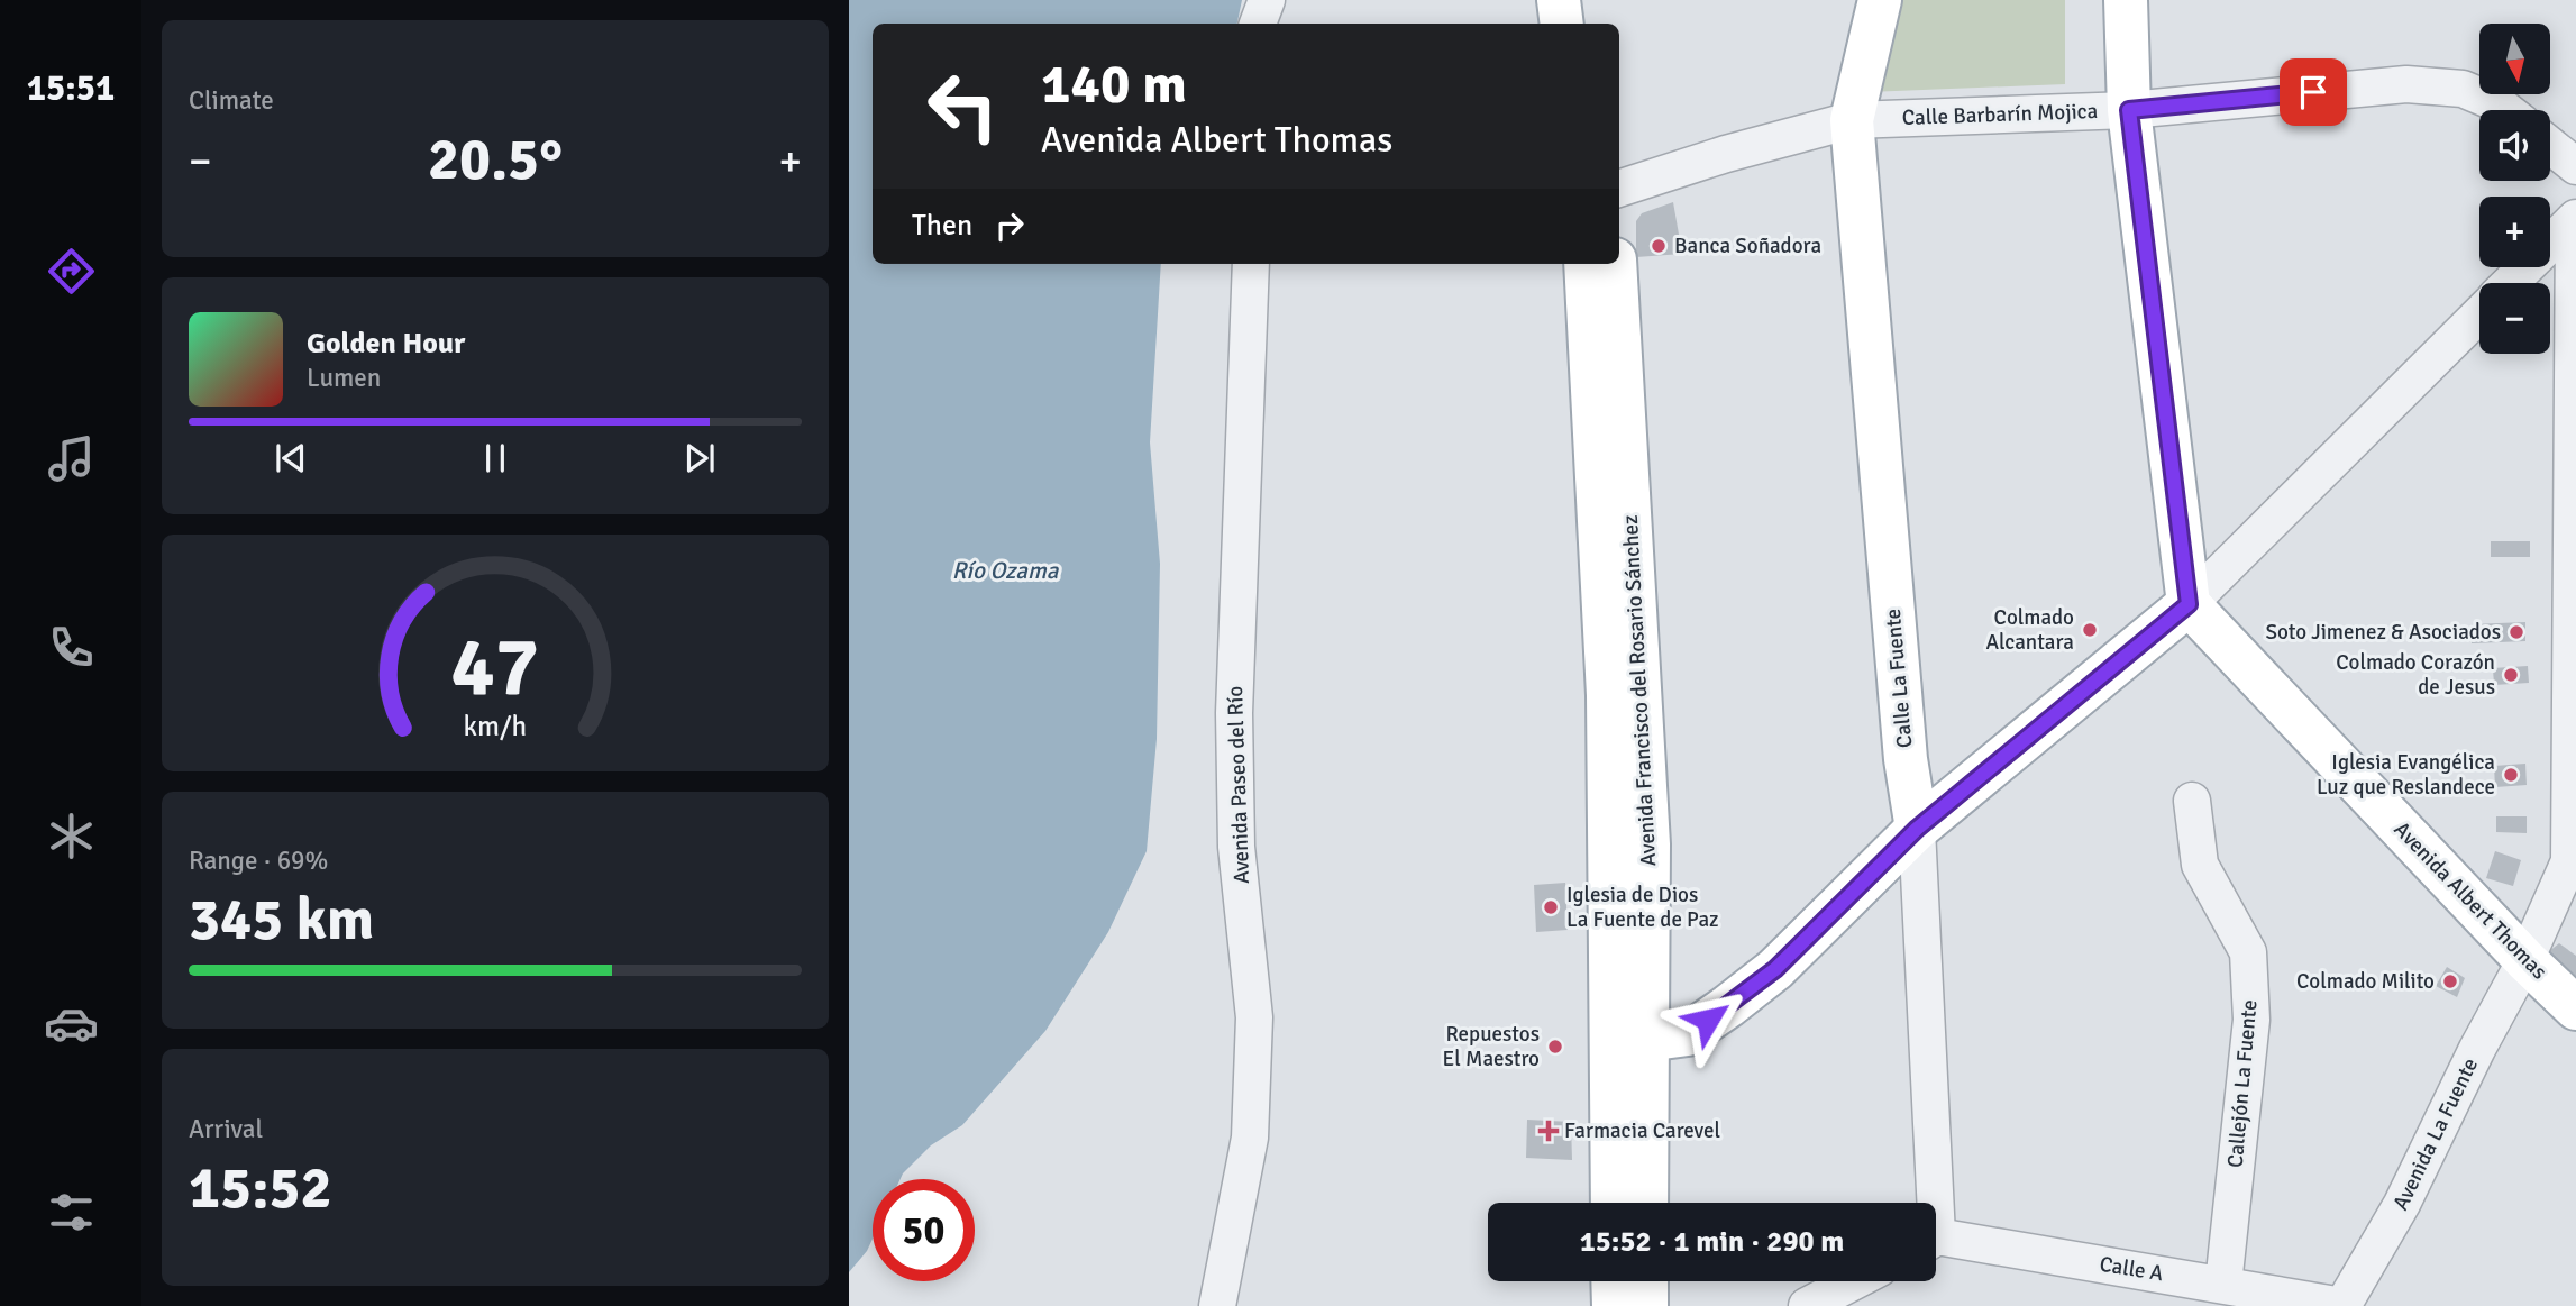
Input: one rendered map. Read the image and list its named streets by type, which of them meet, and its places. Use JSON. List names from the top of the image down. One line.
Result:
{"streets":{"main road":["Calle La Fuente","Avenida Francisco del Rosario Sánchez","Avenida Albert Thomas"],"street":["Calle Barbarín Mojica","Avenida Paseo del Río","Callejón La Fuente","Avenida La Fuente","Calle A"]},"crossings":[["Calle Barbarín Mojica","Calle La Fuente"],["Avenida Albert Thomas","Avenida La Fuente"],["Callejón La Fuente","Calle A"],["Avenida La Fuente","Calle A"]],"water":["Río Ozama"],"places":{"other":["Banca Soñadora","Colmado Alcantara","Soto Jimenez & Asociados","Colmado Corazón de Jesus","Iglesia Evangélica Luz que Reslandece","Iglesia de Dios La Fuente de Paz","Colmado Milito","Repuestos El Maestro"],"health":["Farmacia Carevel"]},"north":"bottom","page":{"tabs":"15:51","tile":["Climate",["Range · 69%","345 km"],["Arrival","15:52"]],"map_buttons":["+","−"],"turn":["140 m","Avenida Albert Thomas"],"heat":["−","20.5°","+"],"then":"Then","song":["Golden Hour","Lumen"],"limit":"50","trip":"15:52 · 1 min · 290 m","gauge":["47","km/h"]}}
